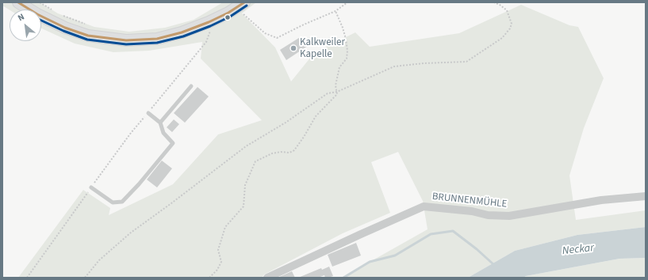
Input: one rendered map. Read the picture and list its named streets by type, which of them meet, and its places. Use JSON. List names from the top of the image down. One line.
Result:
{"streets":{"street":["BRUNNENMÜHLE"]},"water":["Neckar"],"places":["Kalkweiler Kapelle"],"north":"top left"}
